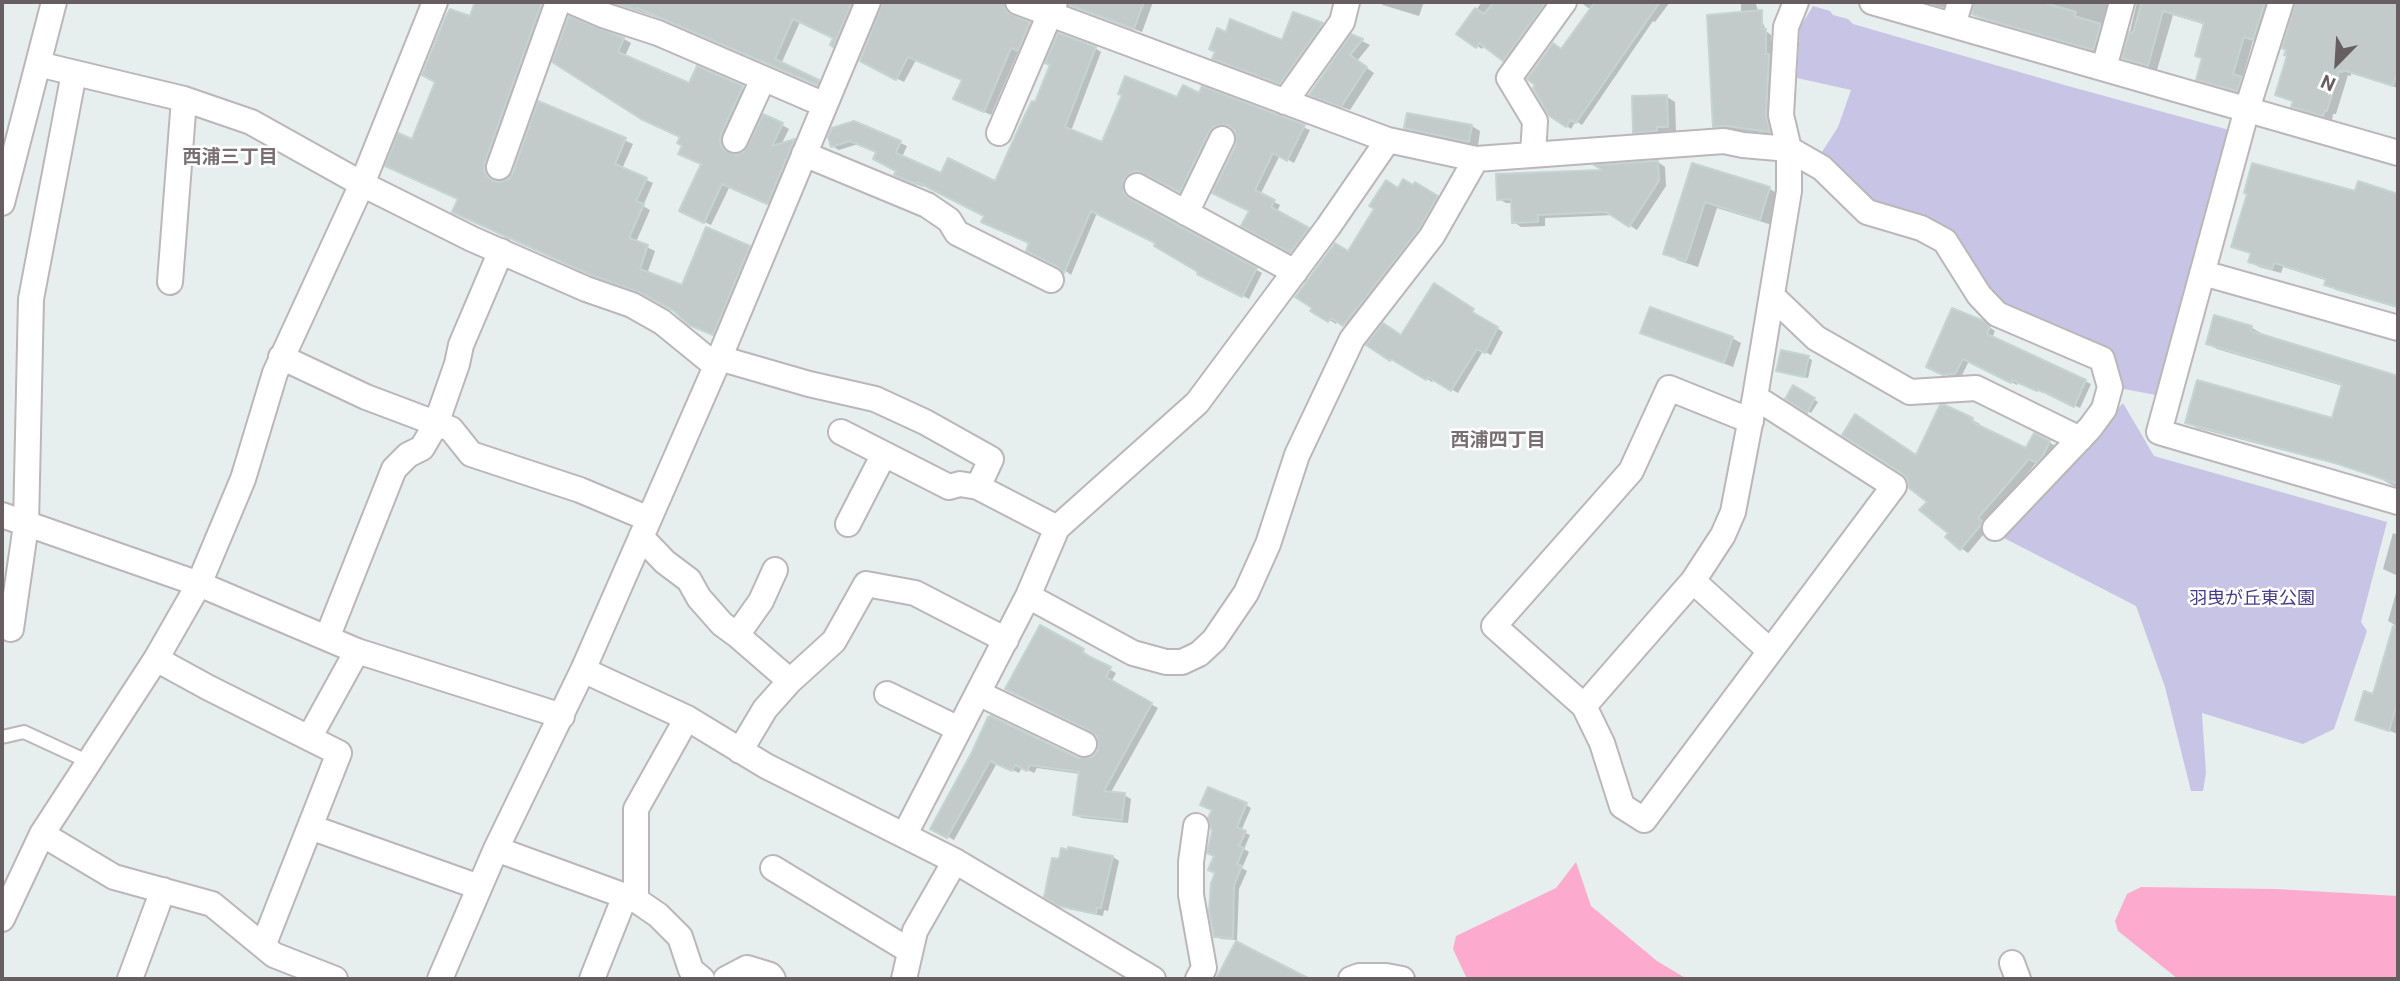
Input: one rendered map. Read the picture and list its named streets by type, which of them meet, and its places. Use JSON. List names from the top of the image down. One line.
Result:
{"districts":["西浦三丁目","西浦四丁目"],"parks":["羽曳が丘東公園"],"north":"bottom left"}
